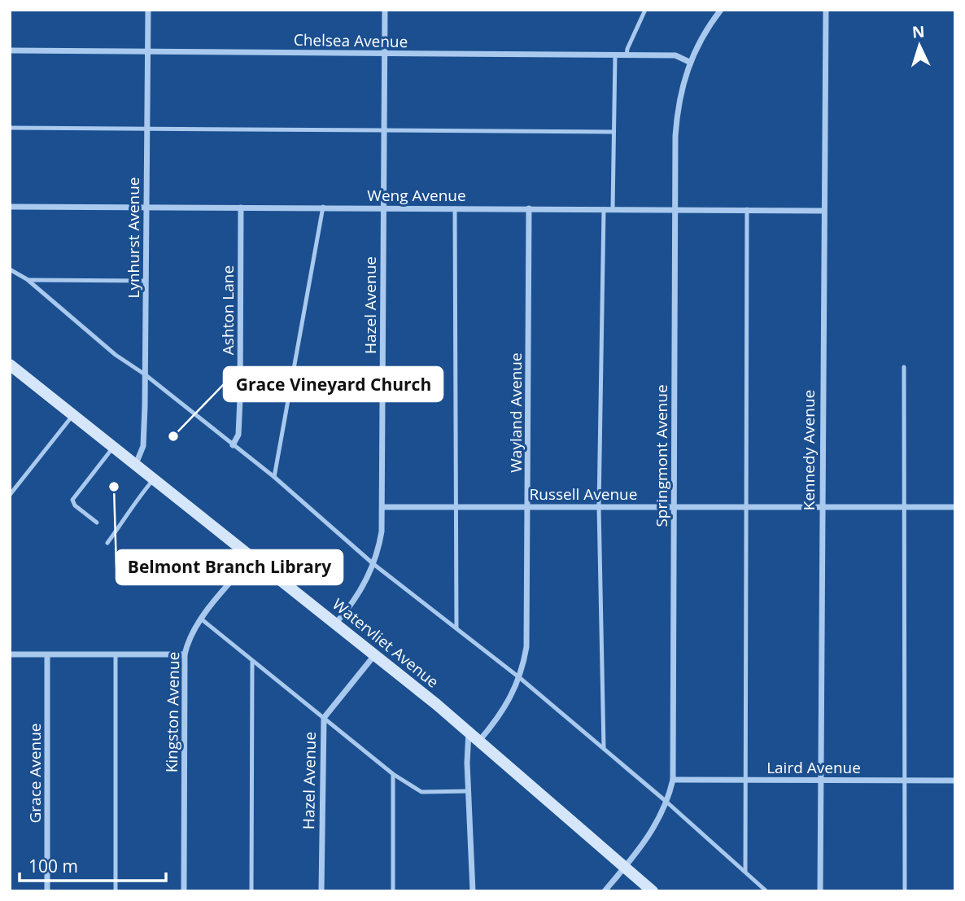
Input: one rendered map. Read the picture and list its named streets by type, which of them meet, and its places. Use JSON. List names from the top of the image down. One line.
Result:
{"streets":{"street":["Chelsea Avenue","Weng Avenue","Lynhurst Avenue","Hazel Avenue","Ashton Lane","Wayland Avenue","Kennedy Avenue","Springmont Avenue","Russell Avenue","Watervliet Avenue","Kingston Avenue","Laird Avenue","Grace Avenue"]},"crossings":[["Chelsea Avenue","Lynhurst Avenue"],["Chelsea Avenue","Hazel Avenue"],["Chelsea Avenue","Springmont Avenue"],["Weng Avenue","Lynhurst Avenue"],["Weng Avenue","Hazel Avenue"],["Weng Avenue","Ashton Lane"],["Weng Avenue","Wayland Avenue"],["Weng Avenue","Kennedy Avenue"],["Weng Avenue","Springmont Avenue"],["Lynhurst Avenue","Watervliet Avenue"],["Hazel Avenue","Russell Avenue"],["Hazel Avenue","Watervliet Avenue"],["Wayland Avenue","Russell Avenue"],["Wayland Avenue","Watervliet Avenue"],["Kennedy Avenue","Russell Avenue"],["Kennedy Avenue","Laird Avenue"],["Springmont Avenue","Russell Avenue"],["Springmont Avenue","Watervliet Avenue"],["Springmont Avenue","Laird Avenue"],["Watervliet Avenue","Kingston Avenue"]],"places":["Grace Vineyard Church","Belmont Branch Library"],"scale_bar":"100 m","north":"top"}
